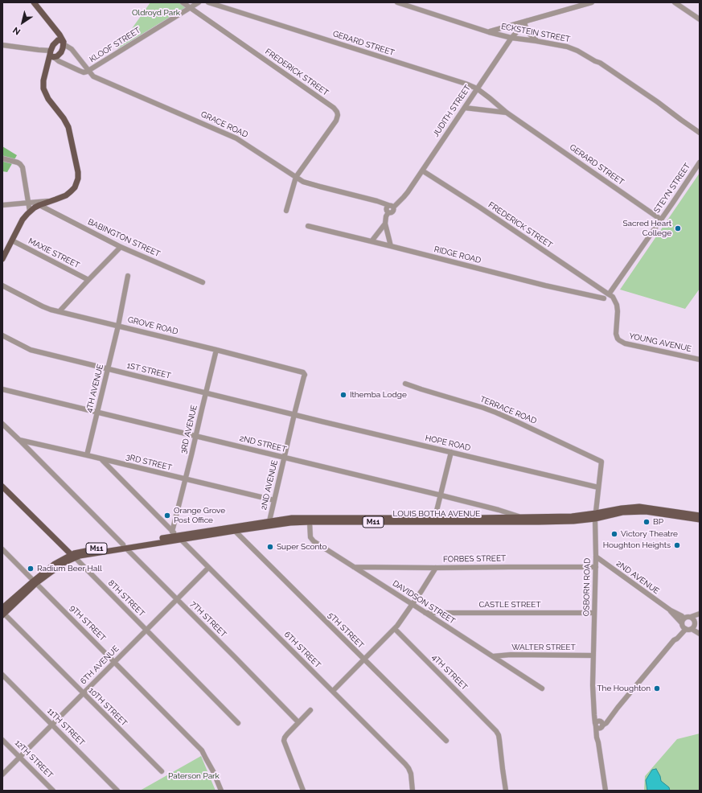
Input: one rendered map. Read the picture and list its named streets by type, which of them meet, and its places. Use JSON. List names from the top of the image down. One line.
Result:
{"streets":{"main road":["LOUIS BOTHA AVENUE","M11","8TH STREET"],"street":["ECKSTEIN STREET","GERARD STREET","KLOOF STREET","FREDERICK STREET","JUDITH STREET","GRACE ROAD","STEYN STREET","BABINGTON STREET","MAXIE STREET","RIDGE ROAD","GROVE ROAD","YOUNG AVENUE","1ST STREET","4TH AVENUE","TERRACE ROAD","3RD AVENUE","HOPE ROAD","2ND STREET","3RD STREET","2ND AVENUE","FORBES STREET","OSBORN ROAD","DAVIDSON STREET","CASTLE STREET","7TH STREET","9TH STREET","5TH STREET","WALTER STREET","6TH STREET","6TH AVENUE","4TH STREET","10TH STREET","11TH STREET","12TH STREET"]},"crossings":[["ECKSTEIN STREET","JUDITH STREET"],["GERARD STREET","JUDITH STREET"],["GERARD STREET","STEYN STREET"],["KLOOF STREET","FREDERICK STREET"],["FREDERICK STREET","JUDITH STREET"],["FREDERICK STREET","GRACE ROAD"],["FREDERICK STREET","STEYN STREET"],["FREDERICK STREET","YOUNG AVENUE"],["JUDITH STREET","GRACE ROAD"],["STEYN STREET","YOUNG AVENUE"],["GROVE ROAD","4TH AVENUE"],["GROVE ROAD","3RD AVENUE"],["GROVE ROAD","2ND AVENUE"],["1ST STREET","4TH AVENUE"],["1ST STREET","3RD AVENUE"],["1ST STREET","HOPE ROAD"],["1ST STREET","2ND AVENUE"],["4TH AVENUE","2ND STREET"],["4TH AVENUE","3RD STREET"],["TERRACE ROAD","OSBORN ROAD"],["3RD AVENUE","2ND STREET"],["3RD AVENUE","3RD STREET"],["3RD AVENUE","LOUIS BOTHA AVENUE"],["3RD AVENUE","6TH STREET"],["HOPE ROAD","2ND AVENUE"],["HOPE ROAD","OSBORN ROAD"],["2ND STREET","2ND AVENUE"],["2ND STREET","LOUIS BOTHA AVENUE"],["3RD STREET","2ND AVENUE"],["3RD STREET","7TH STREET"],["3RD STREET","6TH STREET"],["2ND AVENUE","LOUIS BOTHA AVENUE"],["2ND AVENUE","OSBORN ROAD"],["LOUIS BOTHA AVENUE","OSBORN ROAD"],["LOUIS BOTHA AVENUE","8TH STREET"],["LOUIS BOTHA AVENUE","DAVIDSON STREET"],["LOUIS BOTHA AVENUE","7TH STREET"],["LOUIS BOTHA AVENUE","9TH STREET"],["LOUIS BOTHA AVENUE","5TH STREET"],["LOUIS BOTHA AVENUE","6TH STREET"],["LOUIS BOTHA AVENUE","10TH STREET"],["FORBES STREET","OSBORN ROAD"],["FORBES STREET","DAVIDSON STREET"],["OSBORN ROAD","CASTLE STREET"],["OSBORN ROAD","WALTER STREET"],["8TH STREET","6TH AVENUE"],["DAVIDSON STREET","CASTLE STREET"],["DAVIDSON STREET","WALTER STREET"],["7TH STREET","6TH AVENUE"],["9TH STREET","6TH AVENUE"],["6TH STREET","6TH AVENUE"],["6TH AVENUE","10TH STREET"],["6TH AVENUE","11TH STREET"],["6TH AVENUE","12TH STREET"]],"parks":["Oldroyd Park","Paterson Park"],"places":["Sacred Heart College","Ithemba Lodge","Orange Grove Post Office","BP","Victory Theatre","Houghton Heights","Super Sconto","Radium Beer Hall","The Houghton"],"north":"bottom left"}
